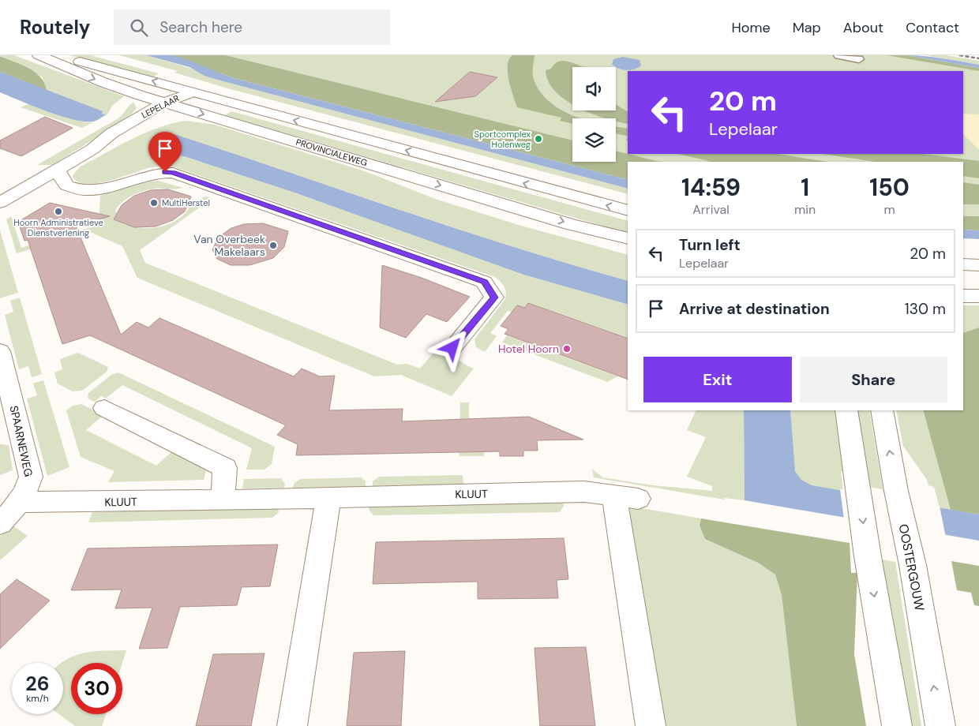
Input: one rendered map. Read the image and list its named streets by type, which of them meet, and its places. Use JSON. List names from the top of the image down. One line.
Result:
{"streets":{"main road":["LEPELAAR","PROVINCIALEWEG","SPAARNEWEG","KLUUT","OOSTERGOUW"]},"crossings":[["LEPELAAR","PROVINCIALEWEG"],["SPAARNEWEG","KLUUT"]],"places":["Sportcomplex Holenweg","MultiHerstel","Hoorn Administratieve Dienstverlening","Van Overbeek Makelaars","Hotel Hoorn"],"page":{"header":"Routely","search":"Search here","nav":["Home","Map","About","Contact"],"turn":["20 m","Lepelaar"],"eta":["14:59","Arrival","1","min","150","m"],"list":[{"name":"Turn left","note":"Lepelaar","value":"20 m"},{"name":"Arrive at destination","value":"130 m"}],"buttons":["Exit","Share"],"speed":"26 km/h","limit":"30"}}
